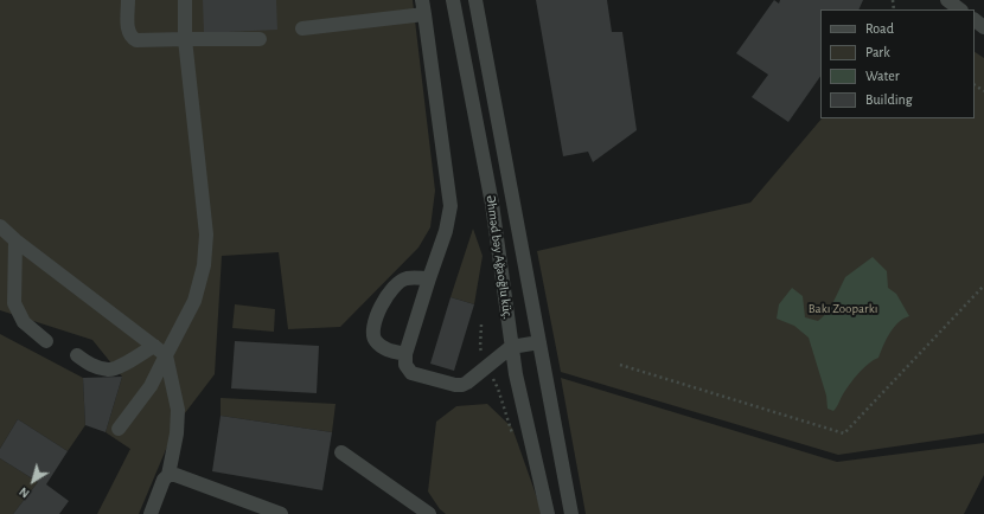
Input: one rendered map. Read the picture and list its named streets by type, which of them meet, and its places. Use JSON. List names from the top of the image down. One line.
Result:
{"streets":{"street":["Əhməd bəy Ağaoğlu küç."]},"parks":["Bakı Zooparkı"],"legend":["Road","Park","Water","Building"],"north":"bottom left"}
